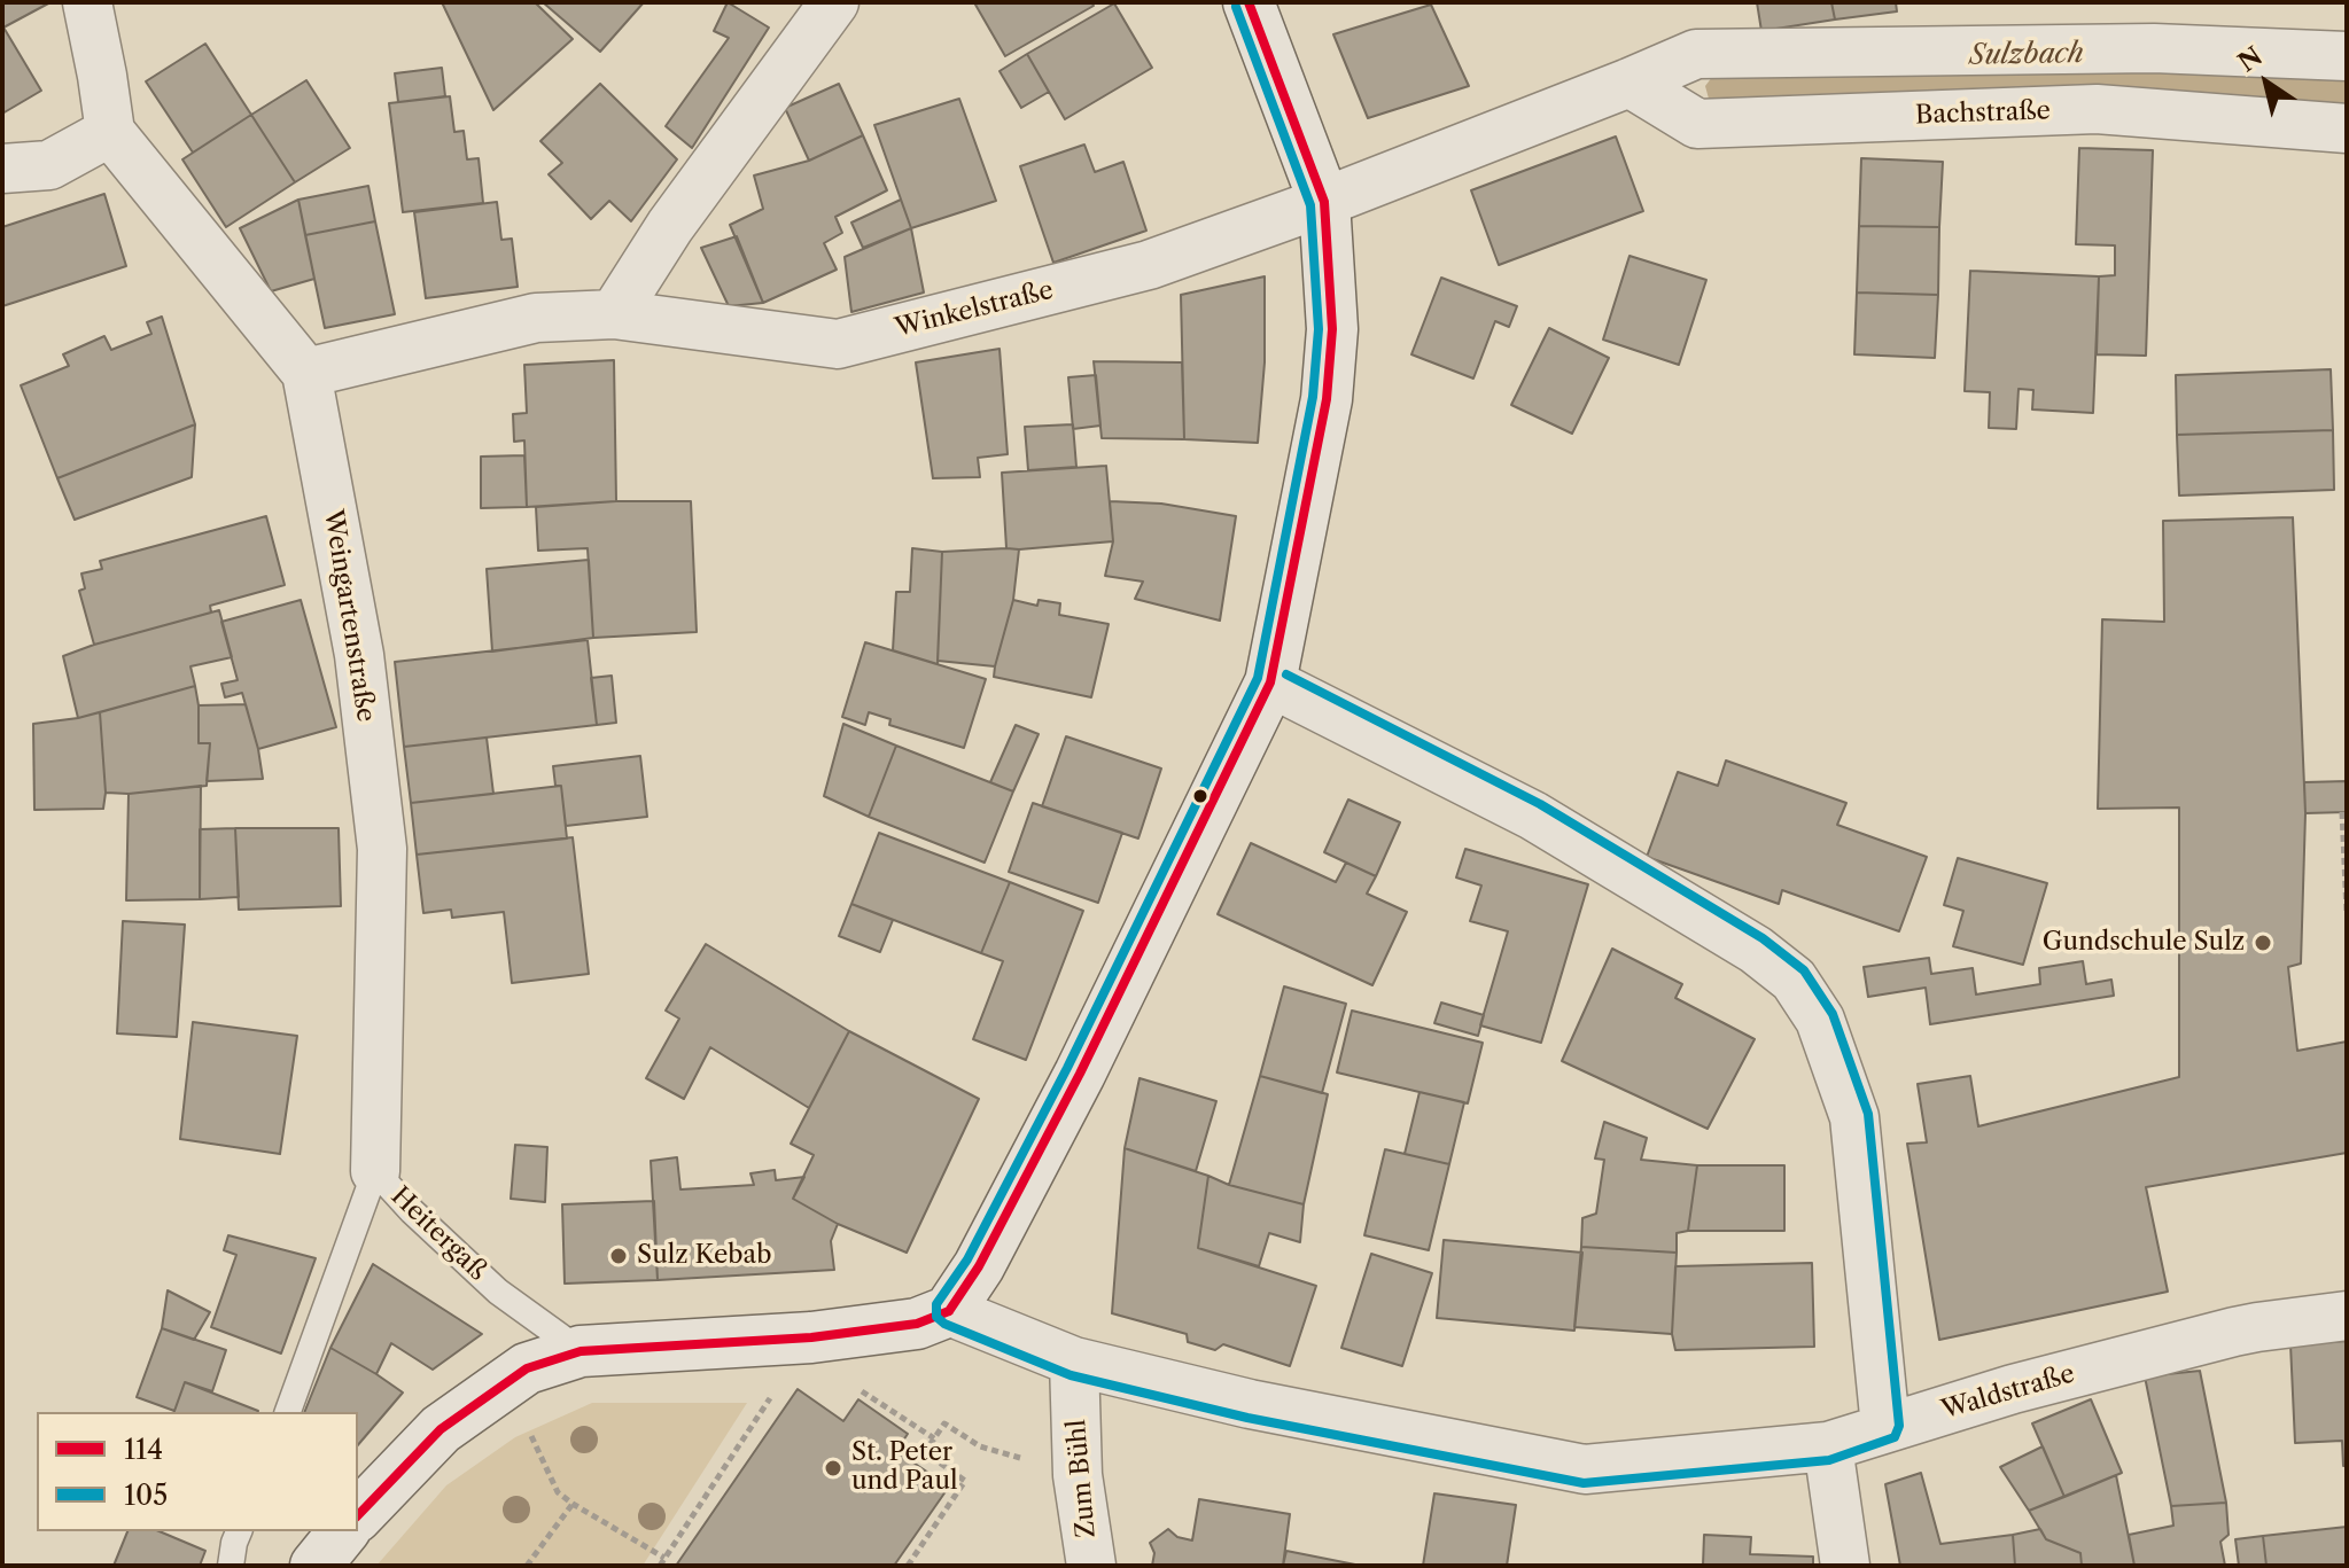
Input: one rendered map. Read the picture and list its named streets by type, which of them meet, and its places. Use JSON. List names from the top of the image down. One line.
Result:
{"streets":{"street":["Bachstraße","Winkelstraße","Weingartenstraße","Waldstraße","Zum Bühl"],"lane":["Heitergaß"]},"crossings":[["Winkelstraße","Weingartenstraße"],["Weingartenstraße","Heitergaß"],["Waldstraße","Zum Bühl"]],"water":["Sulzbach"],"places":["Gundschule Sulz","Sulz Kebab","St. Peter und Paul"],"lines":["transit line 114","transit line 105"],"legend":["114","105"],"north":"top left"}
